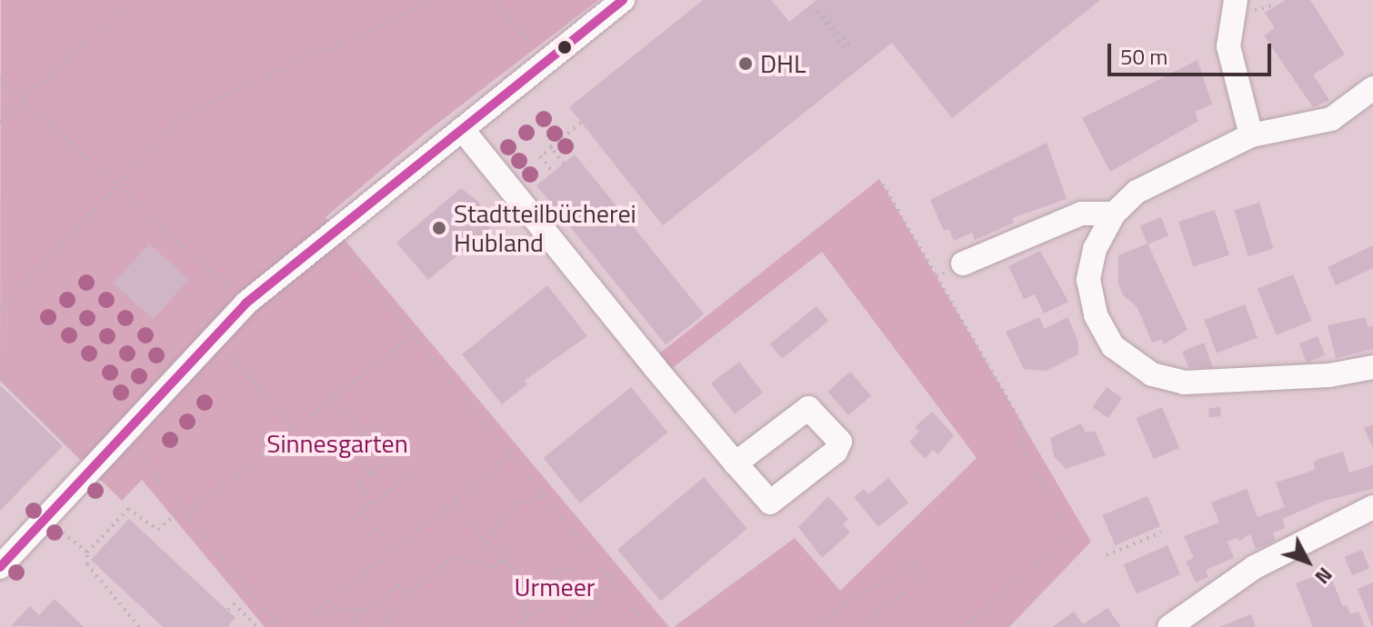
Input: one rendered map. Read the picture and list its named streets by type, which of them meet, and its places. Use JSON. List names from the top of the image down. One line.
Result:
{"parks":["Sinnesgarten","Urmeer"],"places":["DHL","Stadtteilbücherei Hubland"],"scale_bar":"50 m","north":"bottom right"}
